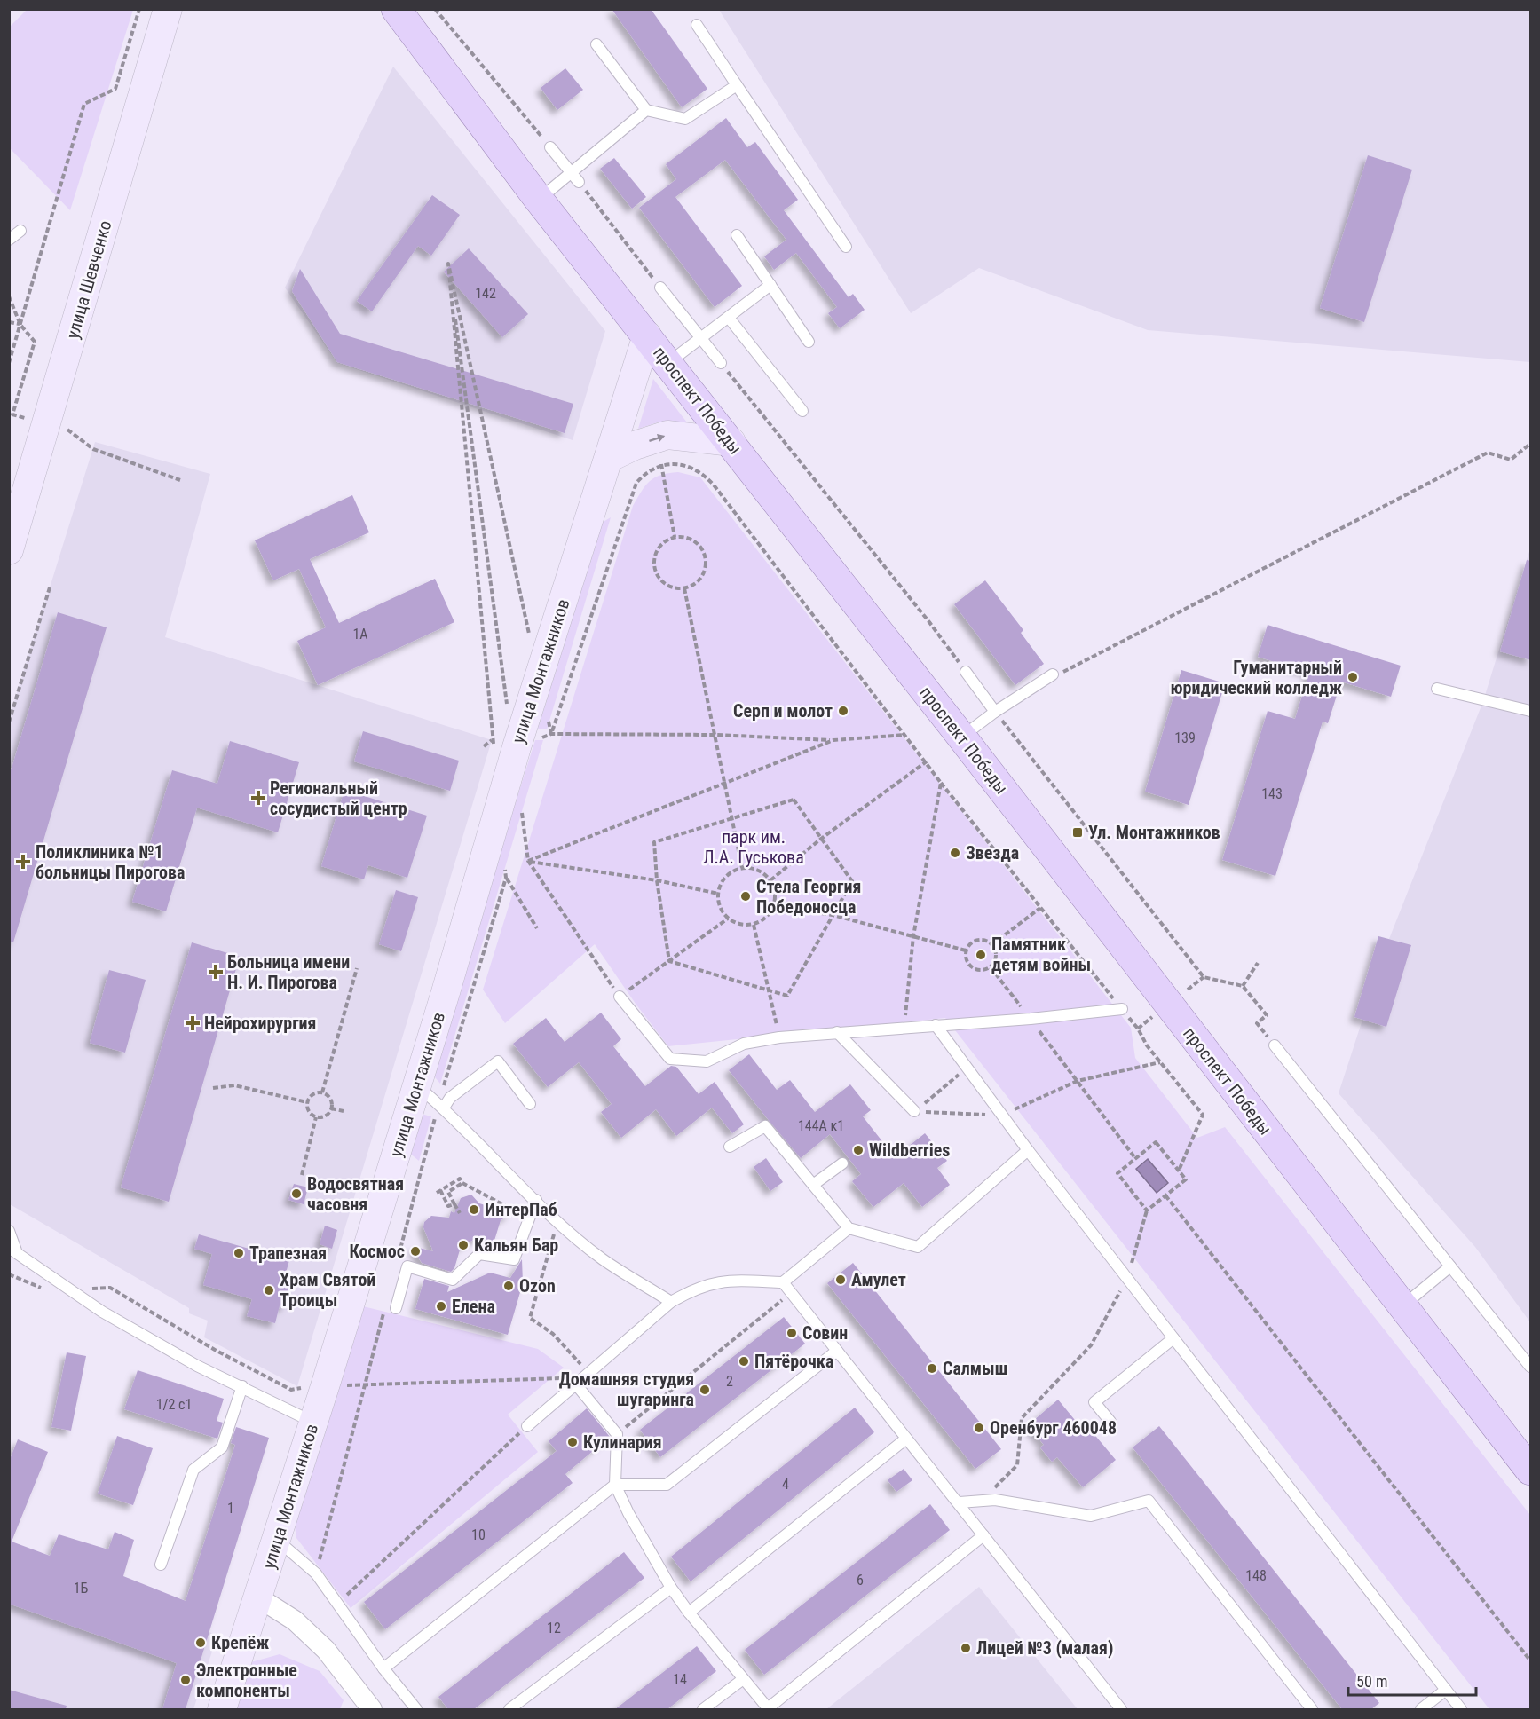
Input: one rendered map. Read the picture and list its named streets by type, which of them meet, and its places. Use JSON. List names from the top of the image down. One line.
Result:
{"streets":{"main road":["улица Шевченко","проспект Победы","улица Монтажников"]},"crossings":[["проспект Победы","улица Монтажников"]],"parks":["парк им. Л.А. Гуськова"],"places":{"other":["Гуманитарный юридический колледж","Серп и молот","Звезда","Стела Георгия Победоносца","Памятник детям войны","Wildberries","Водосвятная часовня","ИнтерПаб","Кальян Бар","Космос","Трапезная","Амулет","Ozon","Храм Святой Троицы","Елена","Совин","Пятёрочка","Салмыш","Домашняя студия шугаринга","Оренбург 460048","Кулинария","Крепёж","Лицей №3 (малая)","Электронные компоненты"],"health":["Региональный сосудистый центр","Поликлиника №1 больницы Пирогова","Больница имени Н. И. Пирогова","Нейрохирургия"],"transit":["Ул. Монтажников"]},"house_numbers":["142","1А","139","143","144А к1","2","1/2 с1","4","1","10","148","6","1Б","12","14"],"scale_bar":"50 m"}
